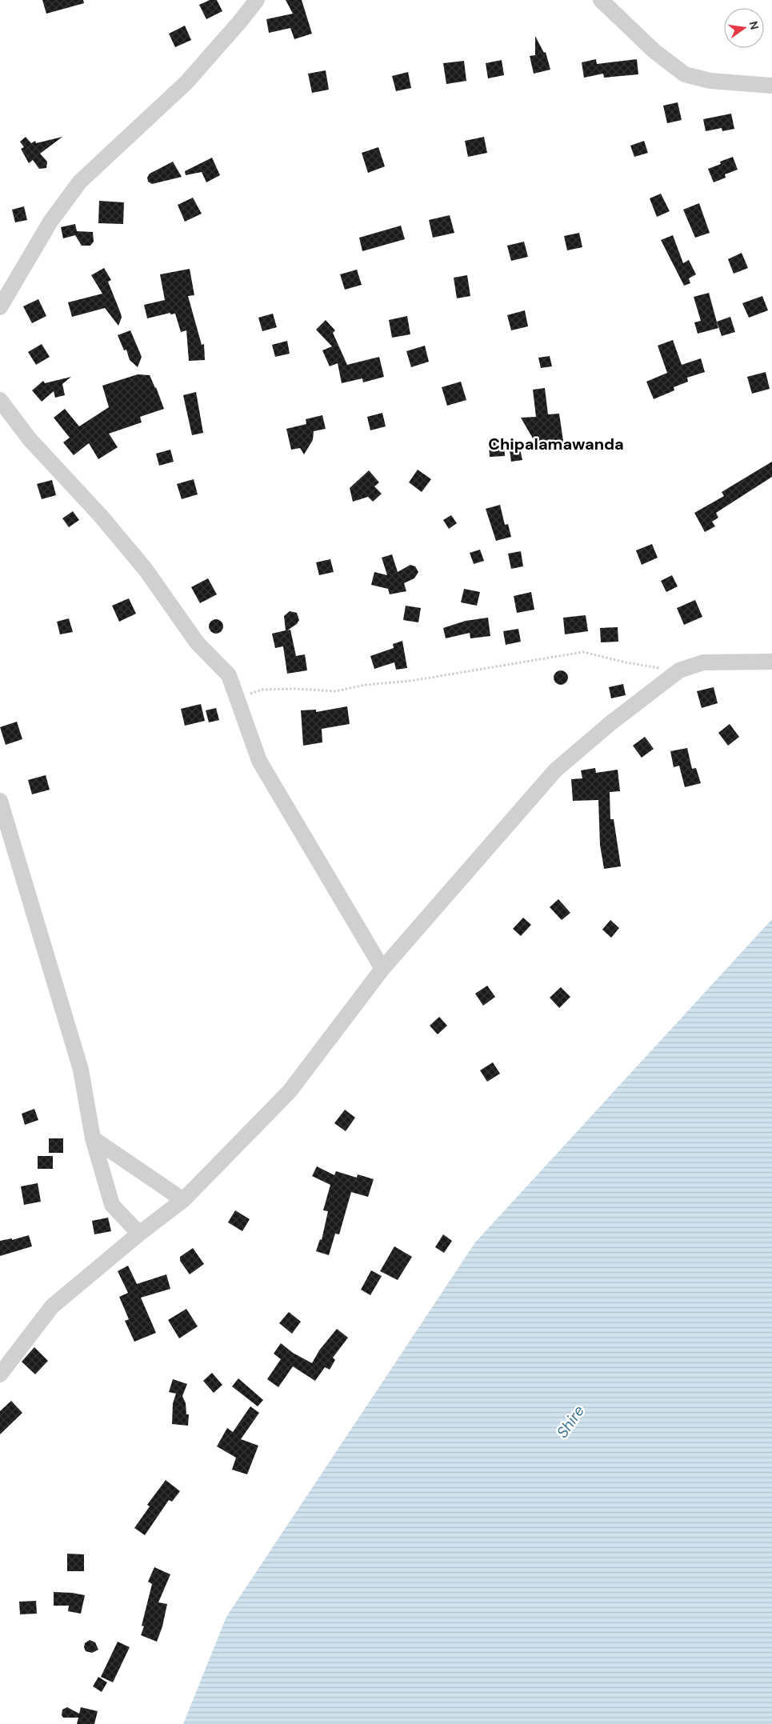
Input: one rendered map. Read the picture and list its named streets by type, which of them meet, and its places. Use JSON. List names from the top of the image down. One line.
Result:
{"districts":["Chipalamawanda"],"water":["Shire"],"north":"right"}
